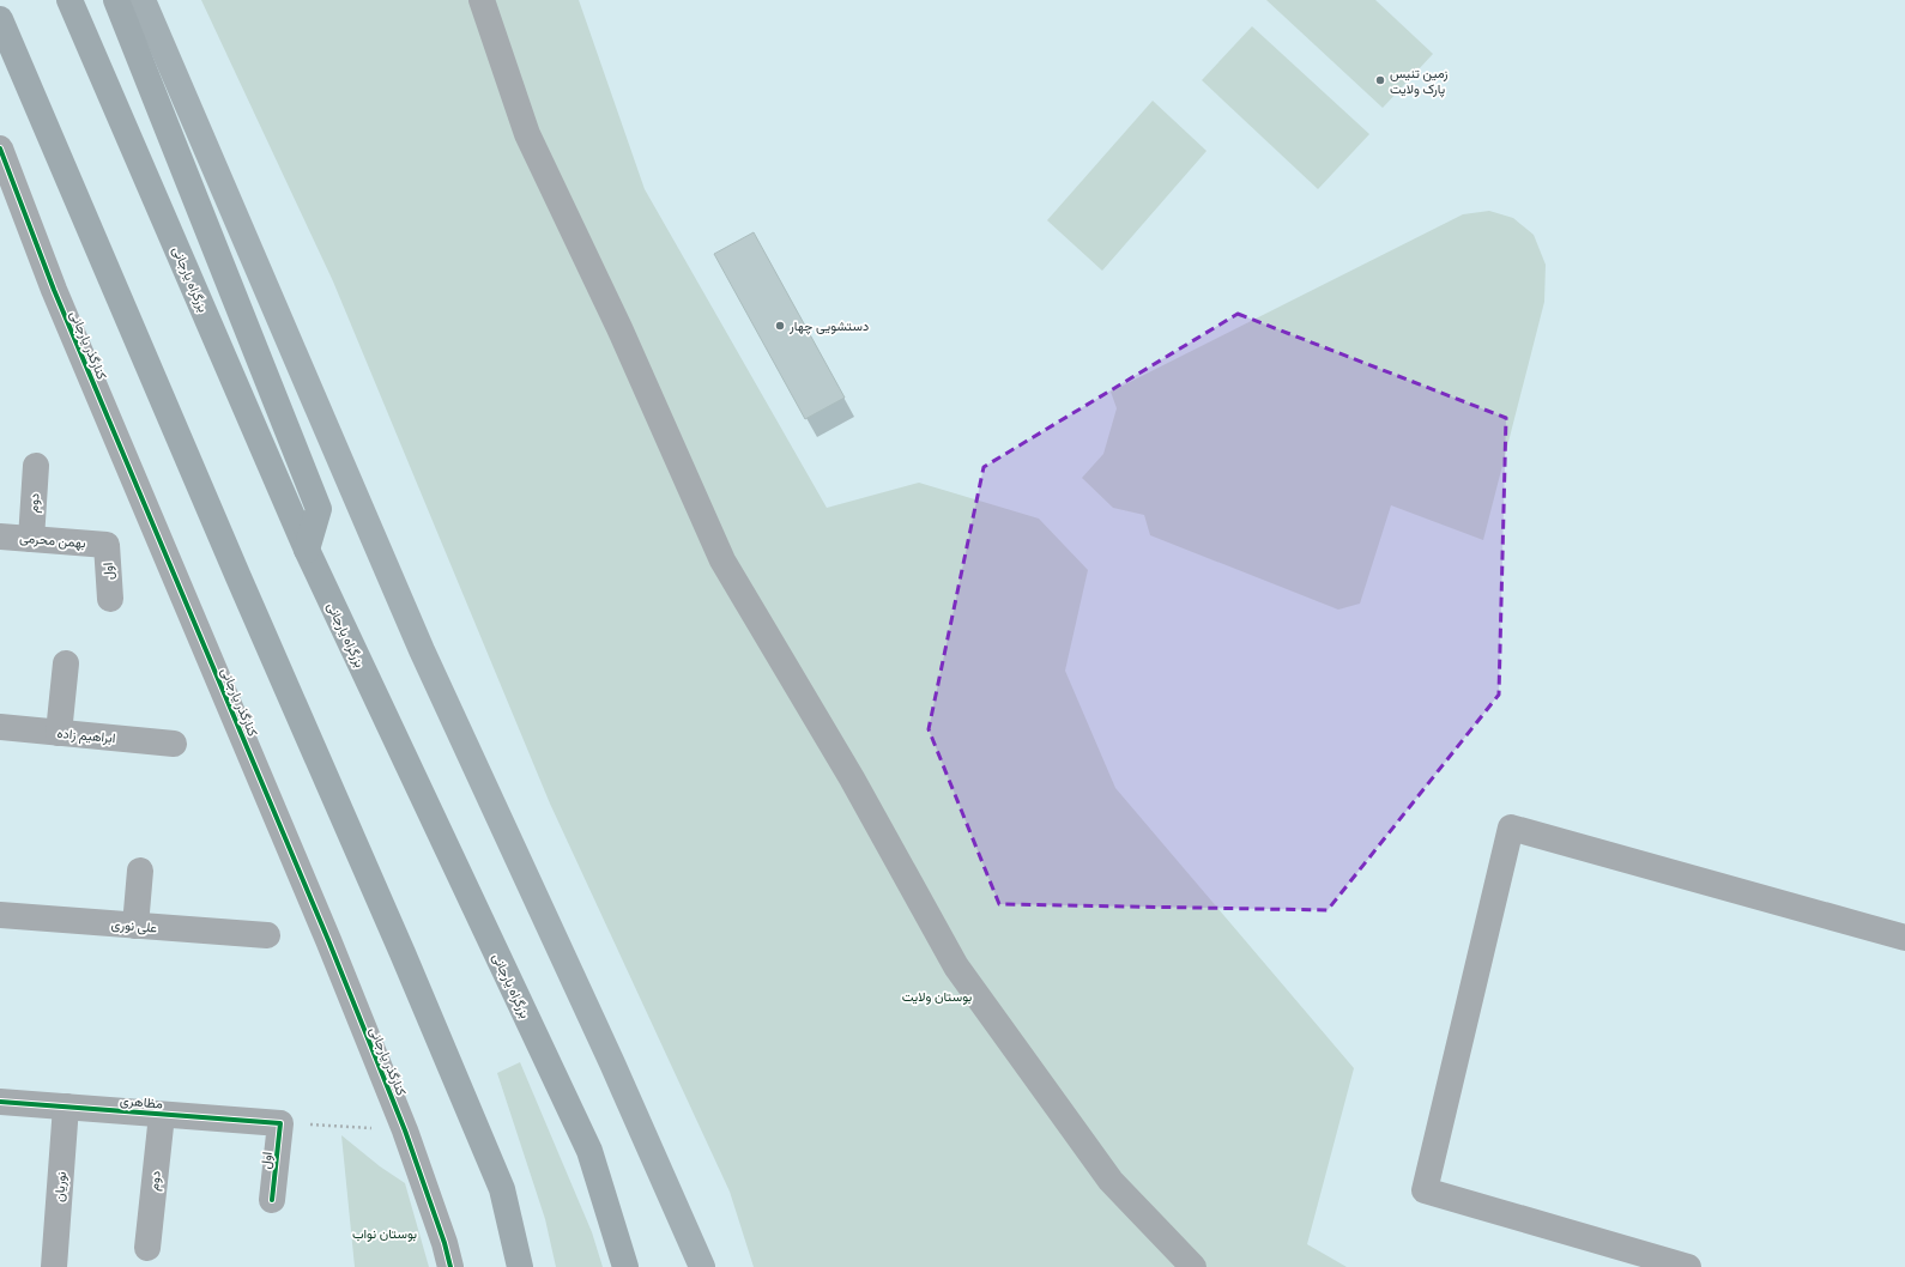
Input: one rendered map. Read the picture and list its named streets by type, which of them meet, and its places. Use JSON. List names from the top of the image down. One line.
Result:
{"streets":{"highway":["بزرگراه یارجانی"],"street":["کنارگذر یارجانی","دوم","بهمن محرمی","اول","ابراهیم زاده","علی نوری","مظاهری","نوریان"]},"crossings":[["دوم","بهمن محرمی"],["دوم","مظاهری"],["بهمن محرمی","اول"],["اول","مظاهری"],["مظاهری","نوریان"]],"parks":["بوستان ولایت","بوستان نواب"],"places":["زمین تنیس پارک ولایت","دستشویی چهار"]}
